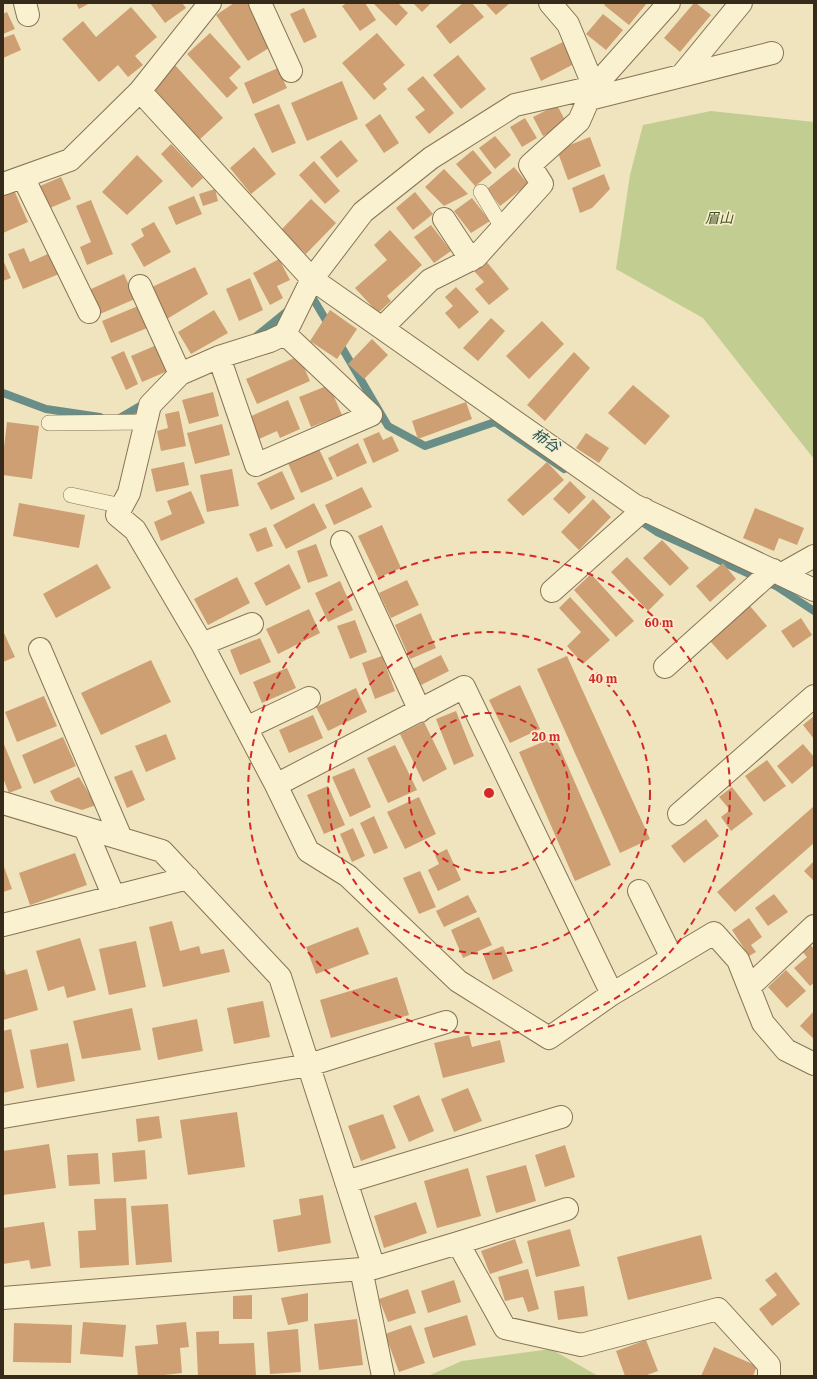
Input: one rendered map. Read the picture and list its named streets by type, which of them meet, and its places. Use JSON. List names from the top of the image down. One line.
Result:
{"water":["柿谷"],"parks":["眉山"],"rings":["60 m","40 m","20 m"]}
